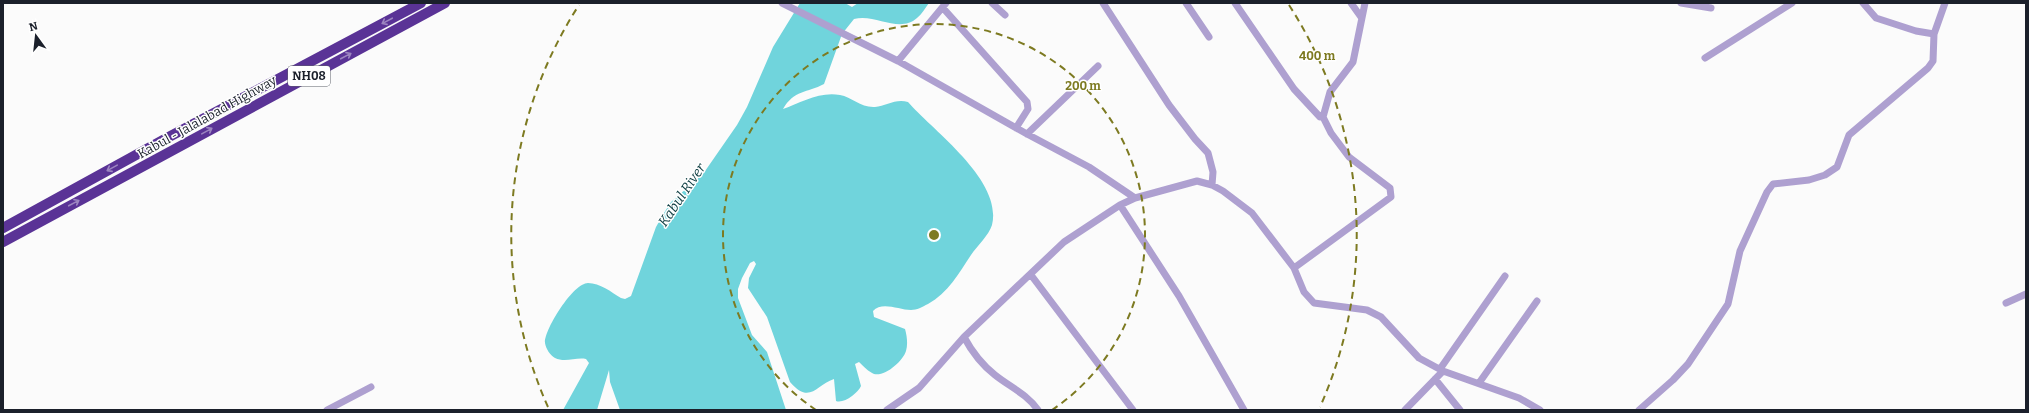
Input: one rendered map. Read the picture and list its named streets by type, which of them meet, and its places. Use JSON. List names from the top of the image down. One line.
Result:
{"streets":{"highway":["NH08","Kabul - Jalalabad Highway"]},"water":["Kabul River"],"north":"top","rings":["400 m","200 m"]}
